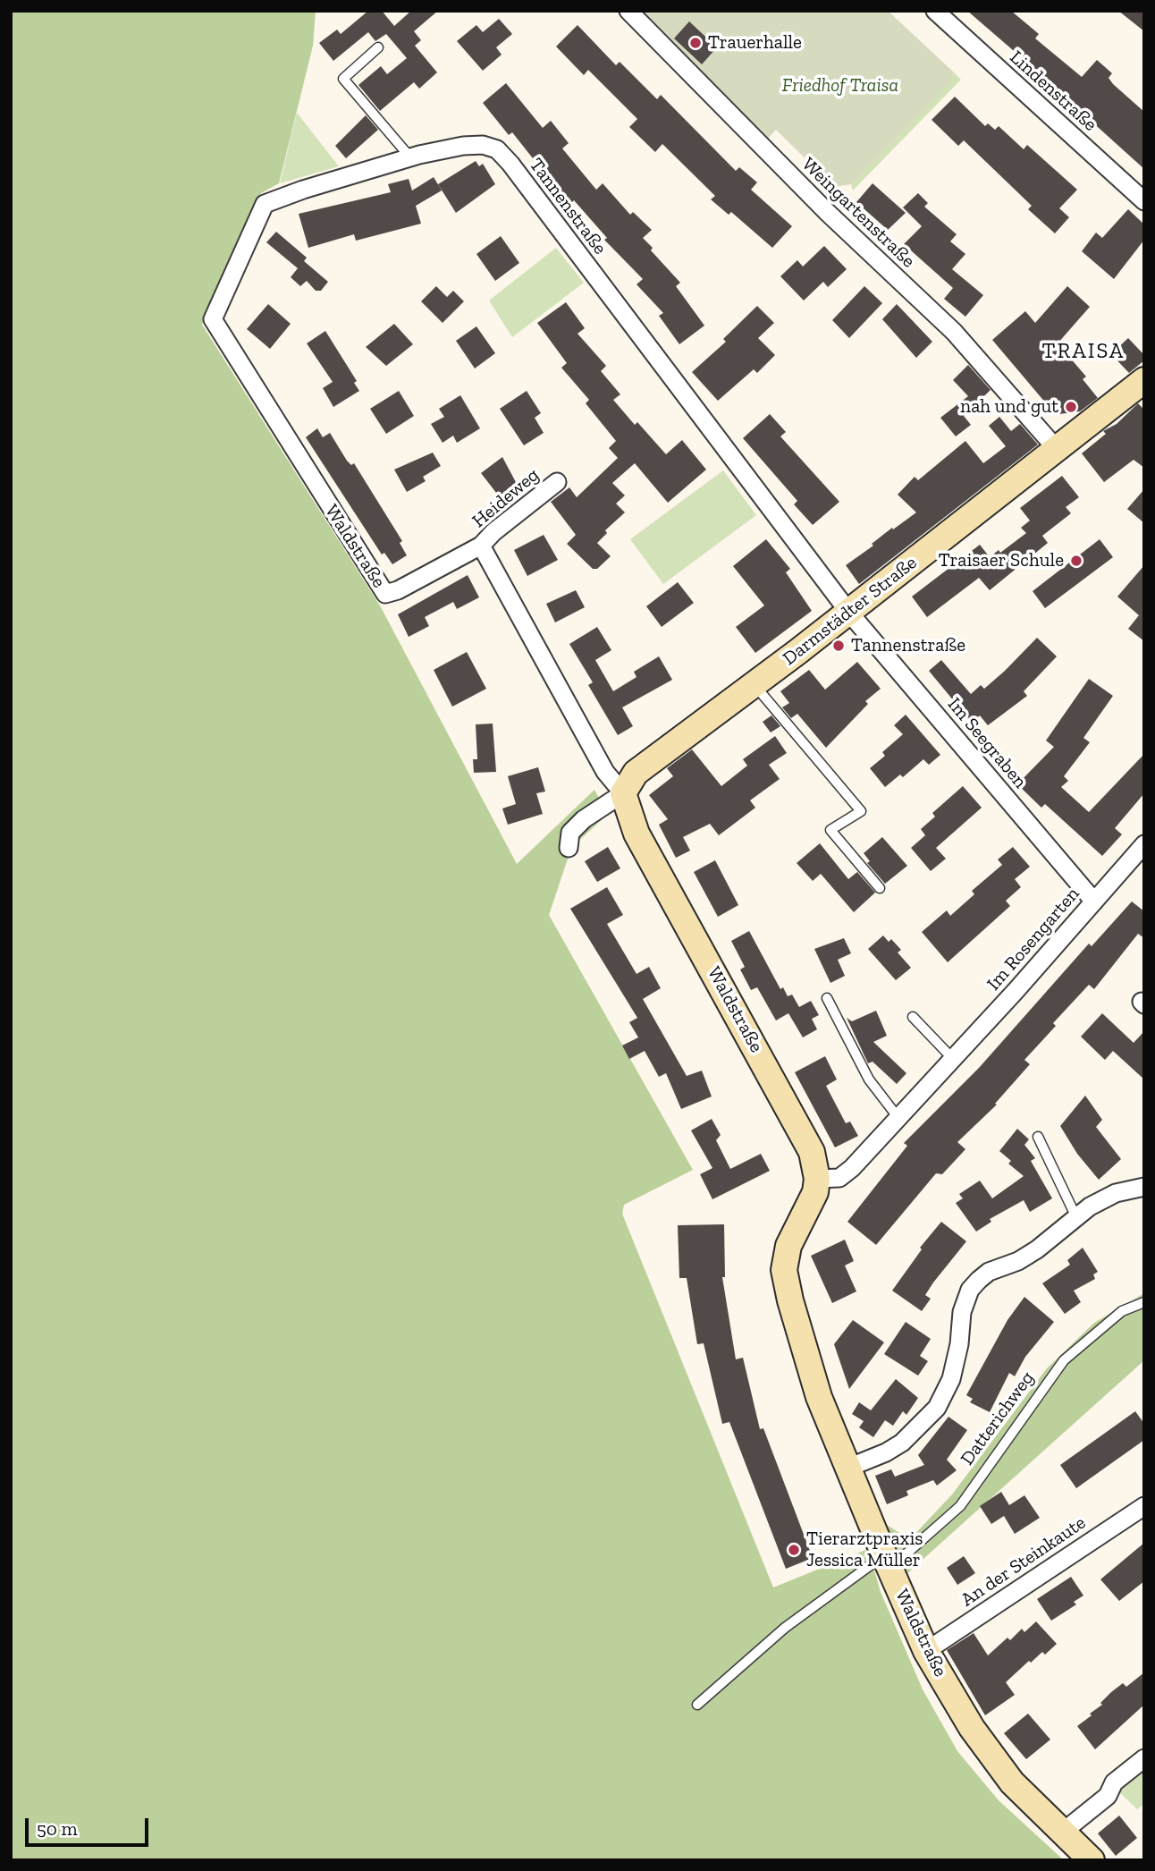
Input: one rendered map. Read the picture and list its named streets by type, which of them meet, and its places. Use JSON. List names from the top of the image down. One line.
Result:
{"streets":{"street":["Lindenstraße","Tannenstraße","Weingartenstraße","Heideweg","Waldstraße","Darmstädter Straße","Im Seegraben","Im Rosengarten","An der Steinkaute"],"lane":["Datterichweg"]},"crossings":[["Tannenstraße","Waldstraße"],["Tannenstraße","Darmstädter Straße"],["Tannenstraße","Im Seegraben"],["Weingartenstraße","Darmstädter Straße"],["Heideweg","Waldstraße"],["Waldstraße","Darmstädter Straße"],["Waldstraße","Im Rosengarten"],["Waldstraße","Datterichweg"],["Waldstraße","An der Steinkaute"],["Darmstädter Straße","Im Seegraben"],["Im Seegraben","Im Rosengarten"]],"districts":["TRAISA"],"parks":["Friedhof Traisa"],"places":["Trauerhalle","nah und gut","Traisaer Schule","Tannenstraße","Tierarztpraxis Jessica Müller"],"scale_bar":"50 m"}
